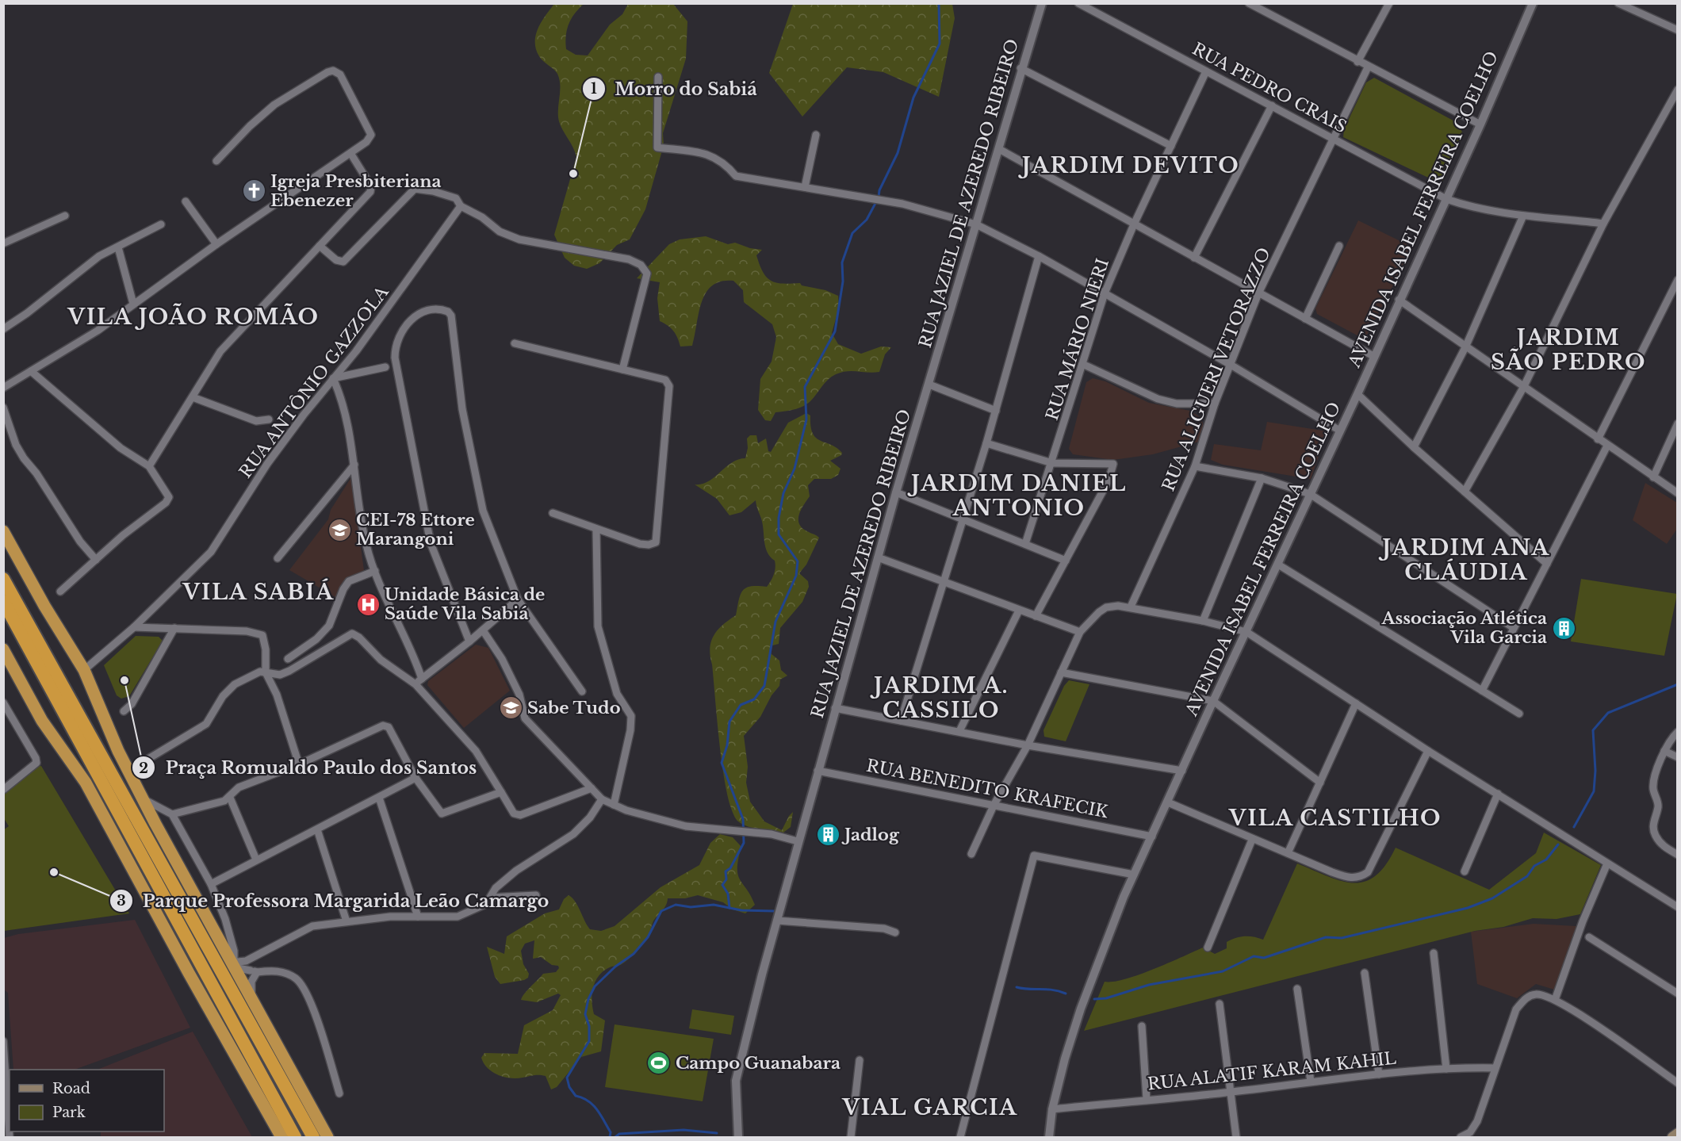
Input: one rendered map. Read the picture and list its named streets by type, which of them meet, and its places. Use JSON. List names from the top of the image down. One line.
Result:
{"streets":{"street":["RUA PEDRO CRAIS","RUA JAZIEL DE AZEREDO RIBEIRO","AVENIDA ISABEL FERREIRA COELHO","RUA MÁRIO NIERI","RUA ALIGUERI VETORAZZO","RUA ANTÔNIO GAZZOLA","RUA BENEDITO KRAFECIK","RUA ALATIF KARAM KAHIL"]},"crossings":[["RUA PEDRO CRAIS","AVENIDA ISABEL FERREIRA COELHO"],["RUA PEDRO CRAIS","RUA MÁRIO NIERI"],["RUA PEDRO CRAIS","RUA ALIGUERI VETORAZZO"],["RUA JAZIEL DE AZEREDO RIBEIRO","RUA BENEDITO KRAFECIK"],["AVENIDA ISABEL FERREIRA COELHO","RUA BENEDITO KRAFECIK"],["AVENIDA ISABEL FERREIRA COELHO","RUA ALATIF KARAM KAHIL"]],"districts":["JARDIM DEVITO","VILA JOÃO ROMÃO","JARDIM SÃO PEDRO","JARDIM DANIEL ANTONIO","JARDIM ANA CLÁUDIA","VILA SABIÁ","JARDIM A. CASSILO","VILA CASTILHO","VIAL GARCIA"],"places":{"other":["Morro do Sabiá","Praça Romualdo Paulo dos Santos","Parque Professora Margarida Leão Camargo"],"church":["Igreja Presbiteriana Ebenezer"],"school or university":["CEI-78 Ettore Marangoni","Sabe Tudo"],"hospital":["Unidade Básica de Saúde Vila Sabiá"],"building":["Associação Atlética Vila Garcia","Jadlog"],"sports":["Campo Guanabara"]},"legend":["Road","Park"]}
